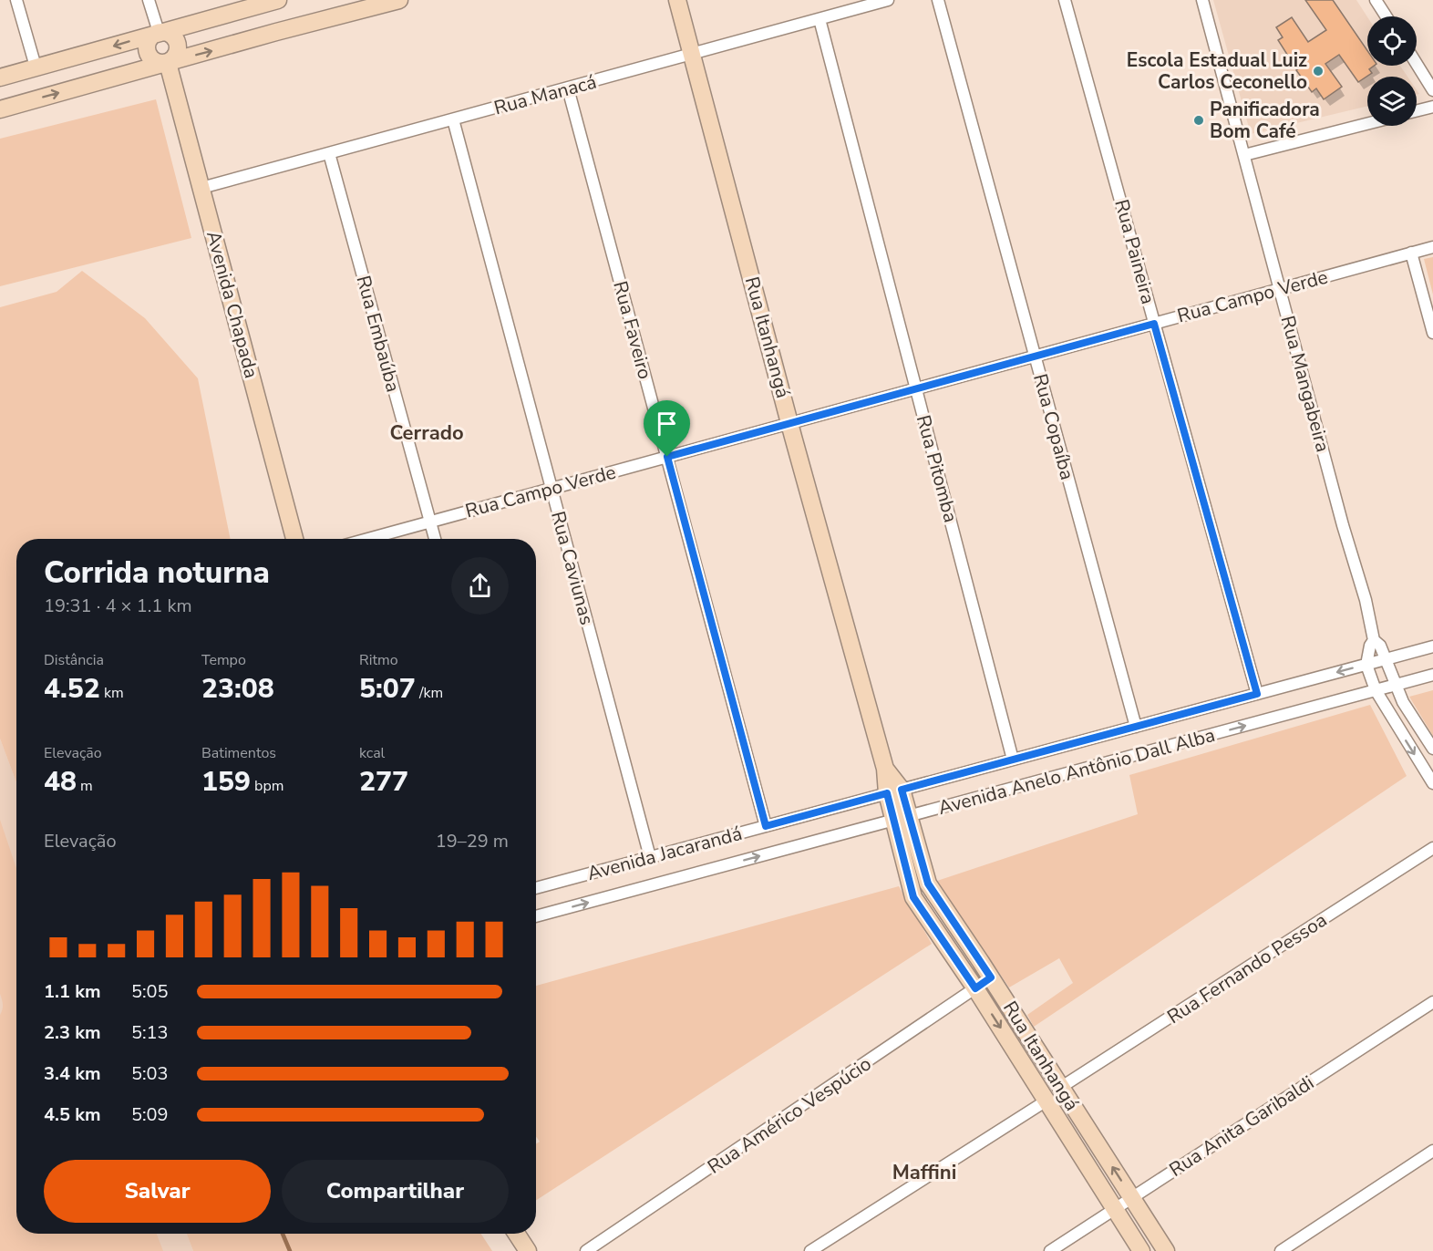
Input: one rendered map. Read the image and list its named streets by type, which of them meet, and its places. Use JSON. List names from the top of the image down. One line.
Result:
{"streets":{"street":["Rua Manacá","Rua Paineira","Rua Campo Verde","Avenida Chapada","Rua Faveiro","Rua Embaúba","Rua Itanhangá","Rua Mangabeira","Rua Copaíba","Rua Pitomba","Rua Caviunas","Avenida Anelo Antônio Dall Alba","Avenida Jacarandá","Rua Fernando Pessoa","Rua Américo Vespúcio","Rua Anita Garibaldi"]},"crossings":[["Rua Manacá","Avenida Chapada"],["Rua Manacá","Rua Faveiro"],["Rua Manacá","Rua Embaúba"],["Rua Manacá","Rua Itanhangá"],["Rua Manacá","Rua Pitomba"],["Rua Manacá","Rua Caviunas"],["Rua Paineira","Rua Campo Verde"],["Rua Paineira","Avenida Jacarandá"],["Rua Campo Verde","Rua Faveiro"],["Rua Campo Verde","Rua Embaúba"],["Rua Campo Verde","Rua Itanhangá"],["Rua Campo Verde","Rua Mangabeira"],["Rua Campo Verde","Rua Copaíba"],["Rua Campo Verde","Rua Pitomba"],["Rua Campo Verde","Rua Caviunas"],["Rua Faveiro","Avenida Jacarandá"],["Rua Itanhangá","Avenida Anelo Antônio Dall Alba"],["Rua Itanhangá","Avenida Jacarandá"],["Rua Itanhangá","Rua Fernando Pessoa"],["Rua Itanhangá","Rua Américo Vespúcio"],["Rua Itanhangá","Rua Anita Garibaldi"],["Rua Copaíba","Avenida Jacarandá"],["Rua Pitomba","Avenida Jacarandá"],["Rua Caviunas","Avenida Jacarandá"]],"one_way":["Avenida Anelo Antônio Dall Alba"],"districts":["Cerrado","Maffini"],"places":["Escola Estadual Luiz Carlos Ceconello","Panificadora Bom Café"],"page":{"heading":["Corrida noturna","19:31 · 4 × 1.1 km"],"stats":[["Distância","4.52 km"],["Tempo","23:08"],["Ritmo","5:07 /km"],["Elevação","48 m"],["Batimentos","159 bpm"],["kcal","277"]],"chart":["Elevação","19–29 m"],"list":[{"name":"1.1 km","note":"5:05"},{"name":"2.3 km","note":"5:13"},{"name":"3.4 km","note":"5:03"},{"name":"4.5 km","note":"5:09"}],"buttons":["Salvar","Compartilhar"]}}
